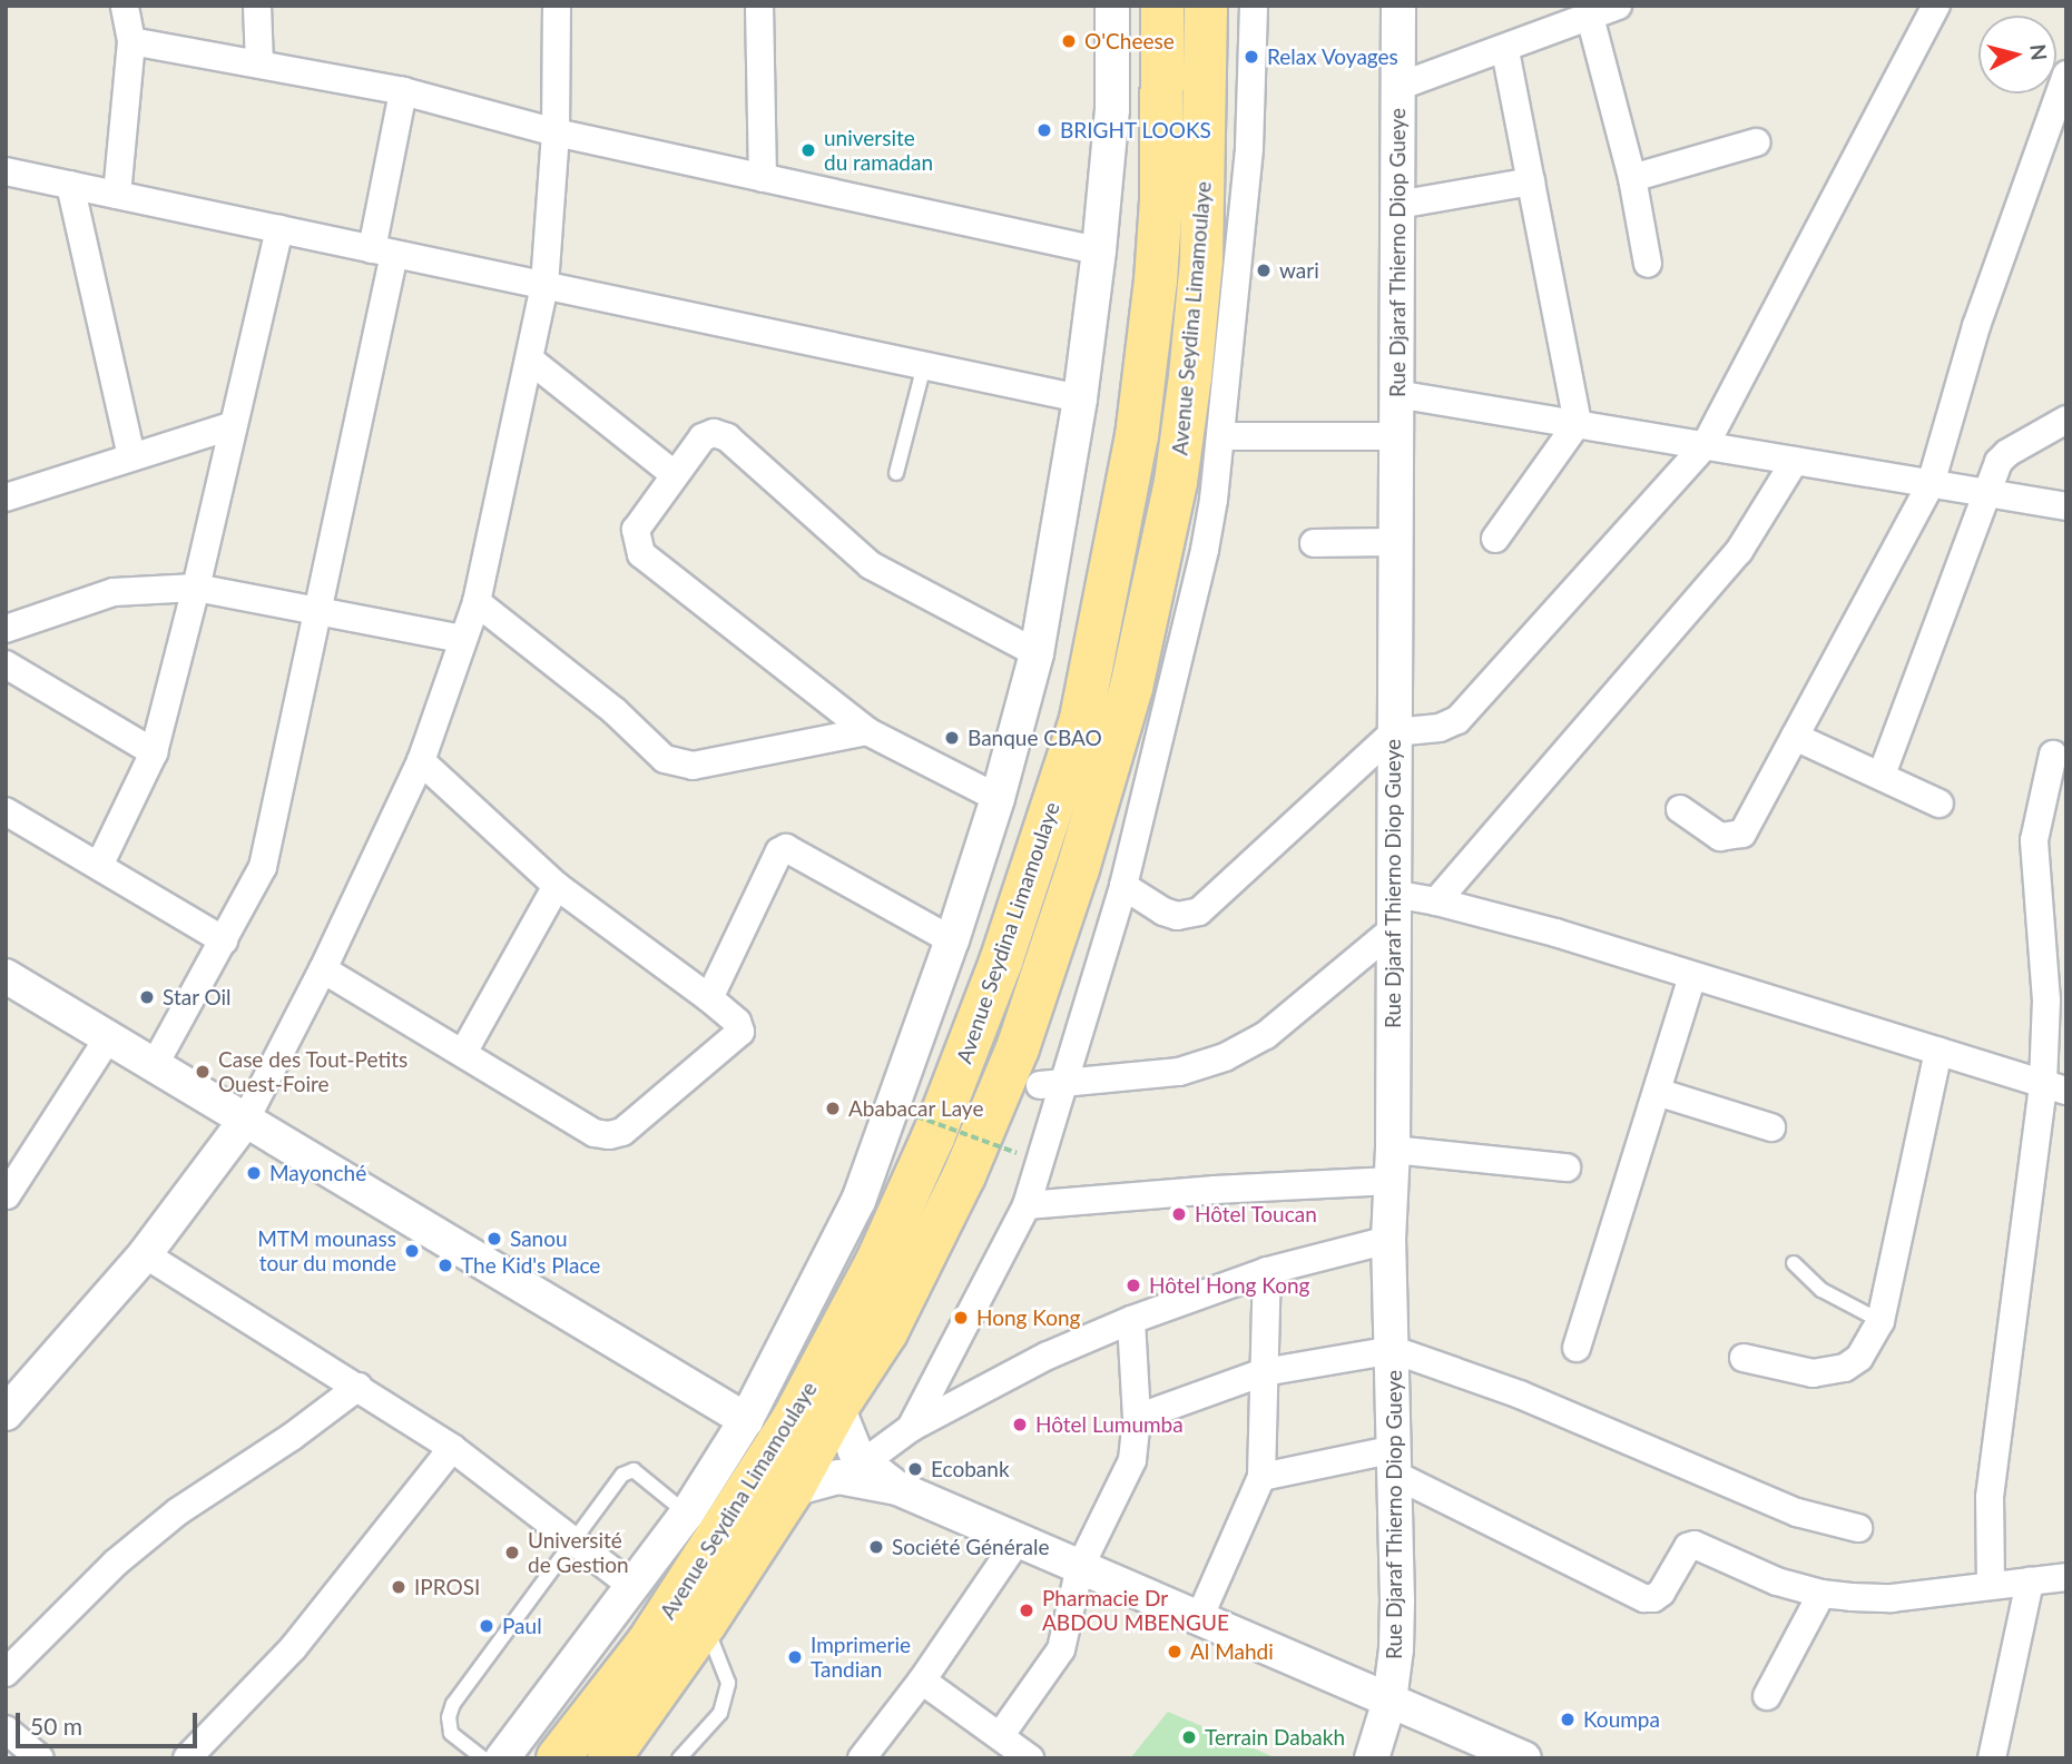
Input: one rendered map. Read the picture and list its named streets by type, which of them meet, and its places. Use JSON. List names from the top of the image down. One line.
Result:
{"streets":{"highway":["Avenue Seydina Limamoulaye"],"street":["Rue Djaraf Thierno Diop Gueye"]},"places":["O'Cheese","Relax Voyages","BRIGHT LOOKS","universite du ramadan","wari","Banque CBAO","Star Oil","Case des Tout-Petits Ouest-Foire","Ababacar Laye","Mayonché","Hôtel Toucan","Sanou","MTM mounass tour du monde","The Kid's Place","Hôtel Hong Kong","Hong Kong","Hôtel Lumumba","Ecobank","Société Générale","Université de Gestion","IPROSI","Pharmacie Dr ABDOU MBENGUE","Paul","Al Mahdi","Imprimerie Tandian","Koumpa","Terrain Dabakh"],"scale_bar":"50 m","north":"right"}
